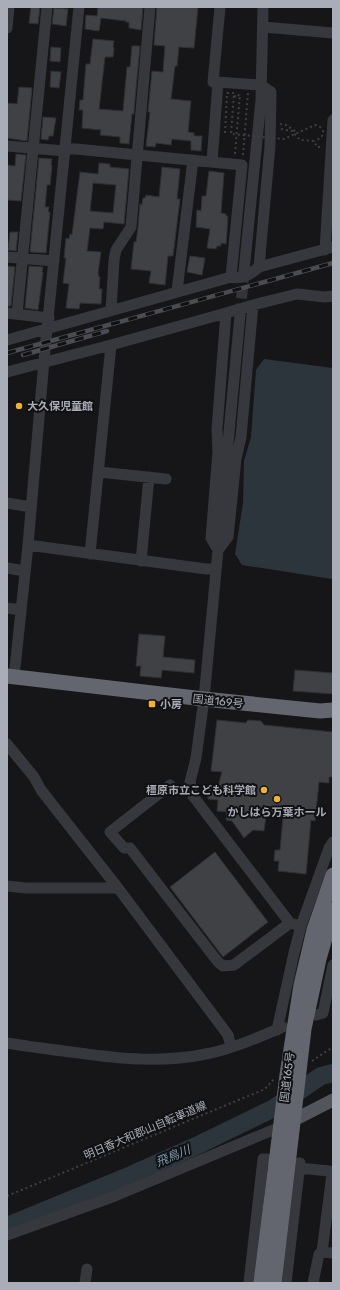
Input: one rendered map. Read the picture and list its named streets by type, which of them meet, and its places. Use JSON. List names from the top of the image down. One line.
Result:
{"streets":{"highway":["国道169号","国道165号"],"path":["明日香大和郡山自転車道線"]},"crossings":[["国道165号","明日香大和郡山自転車道線"]],"water":["飛鳥川"],"places":{"other":["大久保児童館","橿原市立こども科学館","かしはら万葉ホール"],"transit":["小房"]}}
